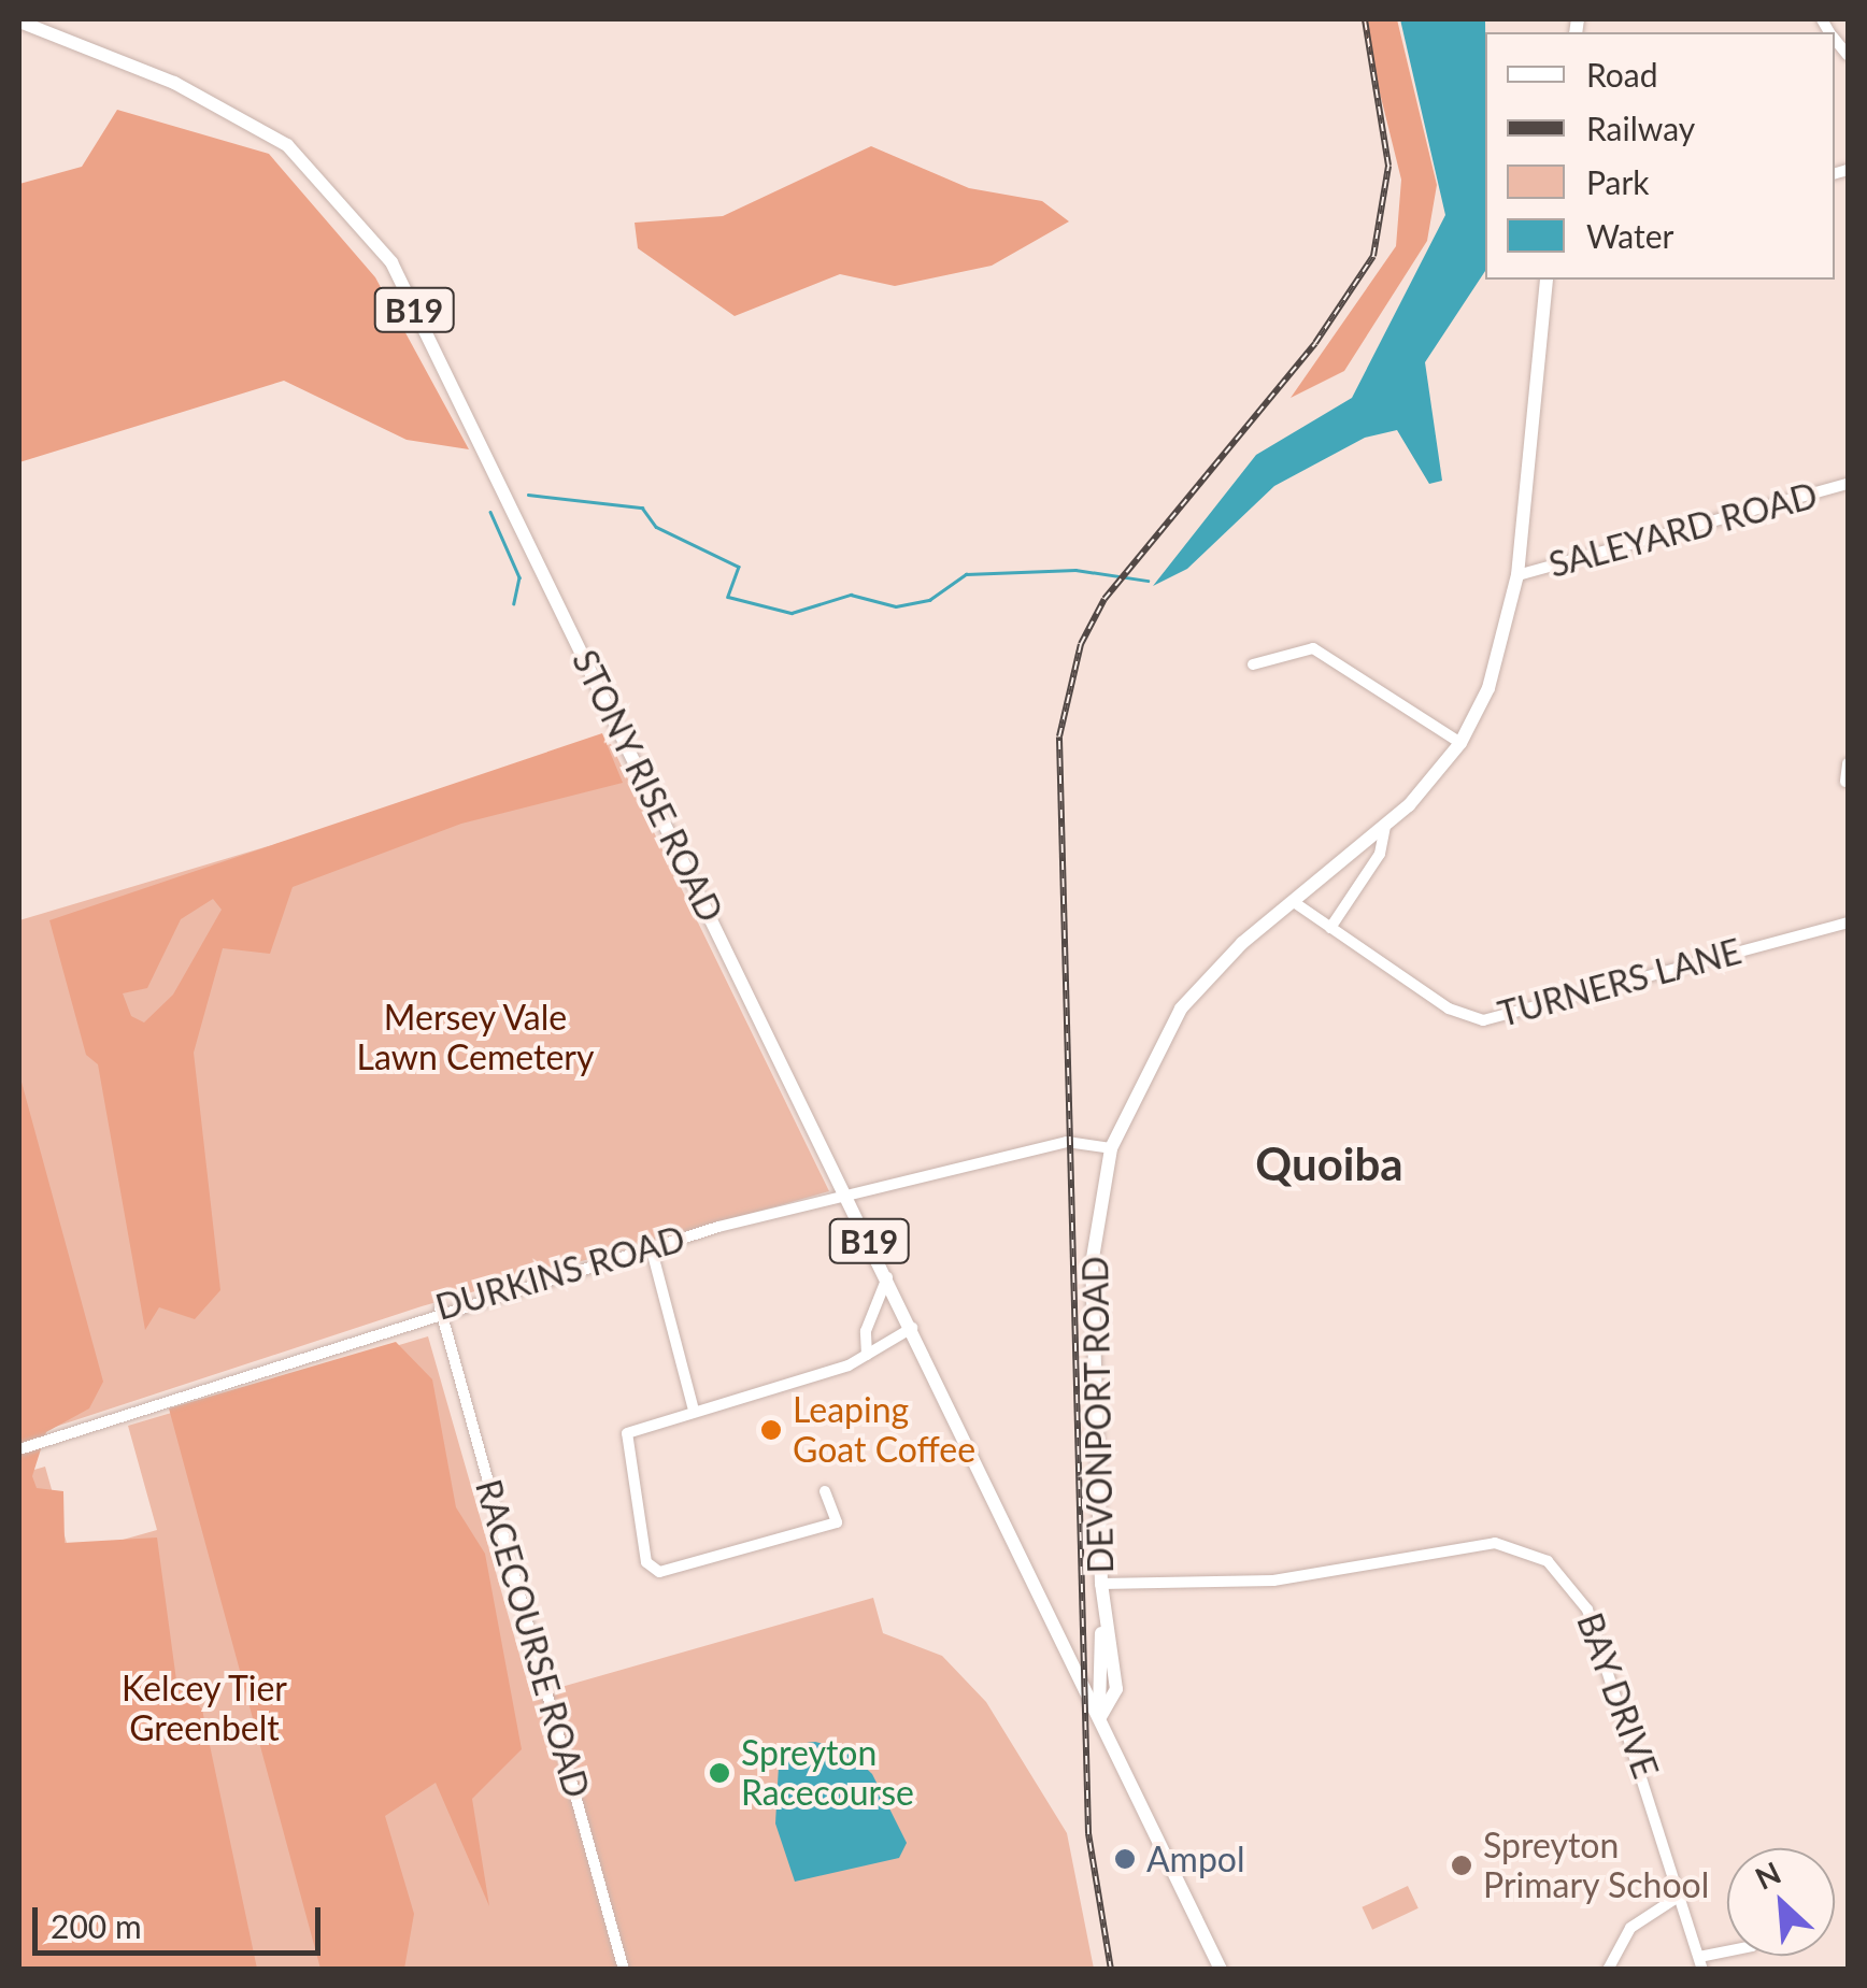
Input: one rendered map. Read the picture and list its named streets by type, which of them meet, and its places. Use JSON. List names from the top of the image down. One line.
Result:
{"streets":{"main road":["B19","STONY RISE ROAD","DEVONPORT ROAD"],"street":["SALEYARD ROAD","TURNERS LANE","DURKINS ROAD","RACECOURSE ROAD","BAY DRIVE"]},"crossings":[["B19","STONY RISE ROAD"],["B19","DEVONPORT ROAD"],["SALEYARD ROAD","DEVONPORT ROAD"],["STONY RISE ROAD","DURKINS ROAD"],["STONY RISE ROAD","DEVONPORT ROAD"],["TURNERS LANE","DEVONPORT ROAD"],["DURKINS ROAD","DEVONPORT ROAD"],["DURKINS ROAD","RACECOURSE ROAD"],["DEVONPORT ROAD","BAY DRIVE"]],"districts":["Quoiba"],"parks":["Mersey Vale Lawn Cemetery","Kelcey Tier Greenbelt"],"places":["Leaping Goat Coffee","Spreyton Racecourse","Ampol","Spreyton Primary School"],"legend":["Road","Railway","Park","Water"],"scale_bar":"200 m","north":"top left"}
